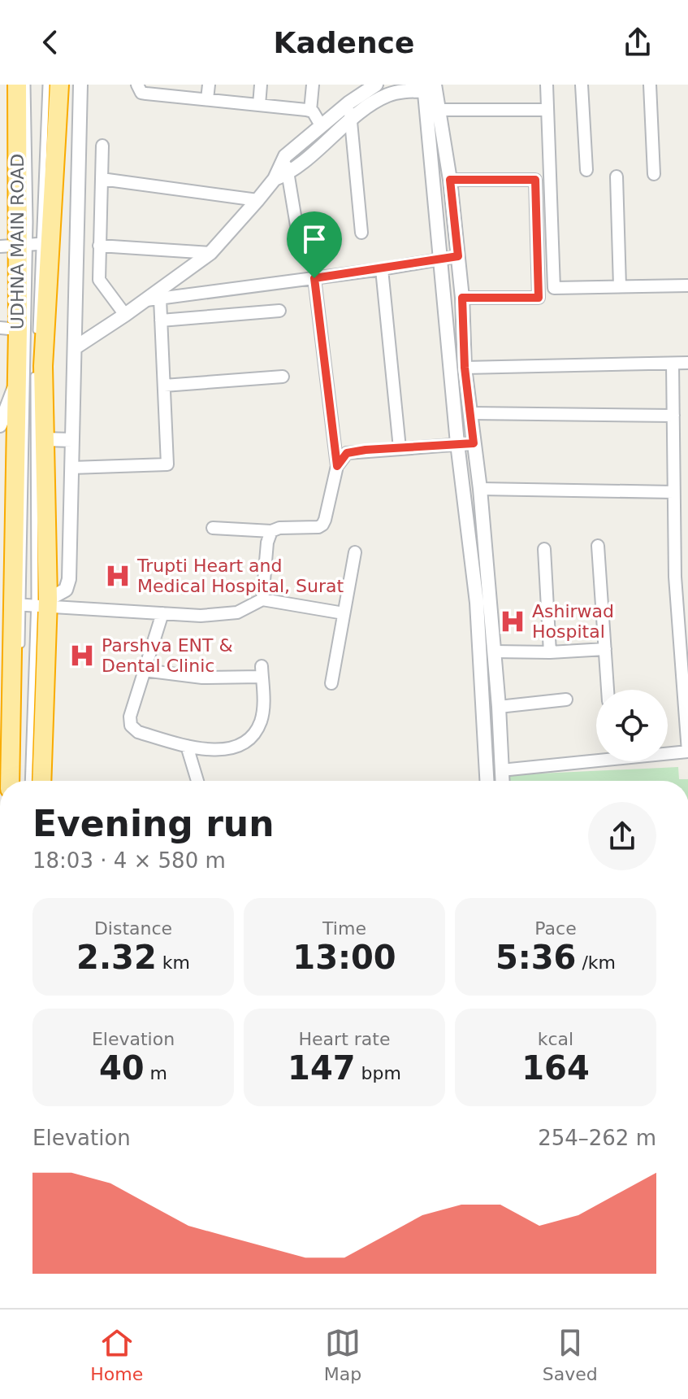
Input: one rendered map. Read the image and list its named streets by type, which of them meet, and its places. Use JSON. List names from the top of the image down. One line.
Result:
{"streets":{"highway":["UDHNA MAIN ROAD"]},"places":{"hospital":["Trupti Heart and Medical Hospital, Surat","Ashirwad Hospital","Parshva ENT & Dental Clinic"]},"page":{"header":"Kadence","heading":["Evening run","18:03 · 4 × 580 m"],"stats":[["Distance","2.32 km"],["Time","13:00"],["Pace","5:36 /km"],["Elevation","40 m"],["Heart rate","147 bpm"],["kcal","164"]],"chart":["Elevation","254–262 m"],"tabs":["Home","Map","Saved"]}}
